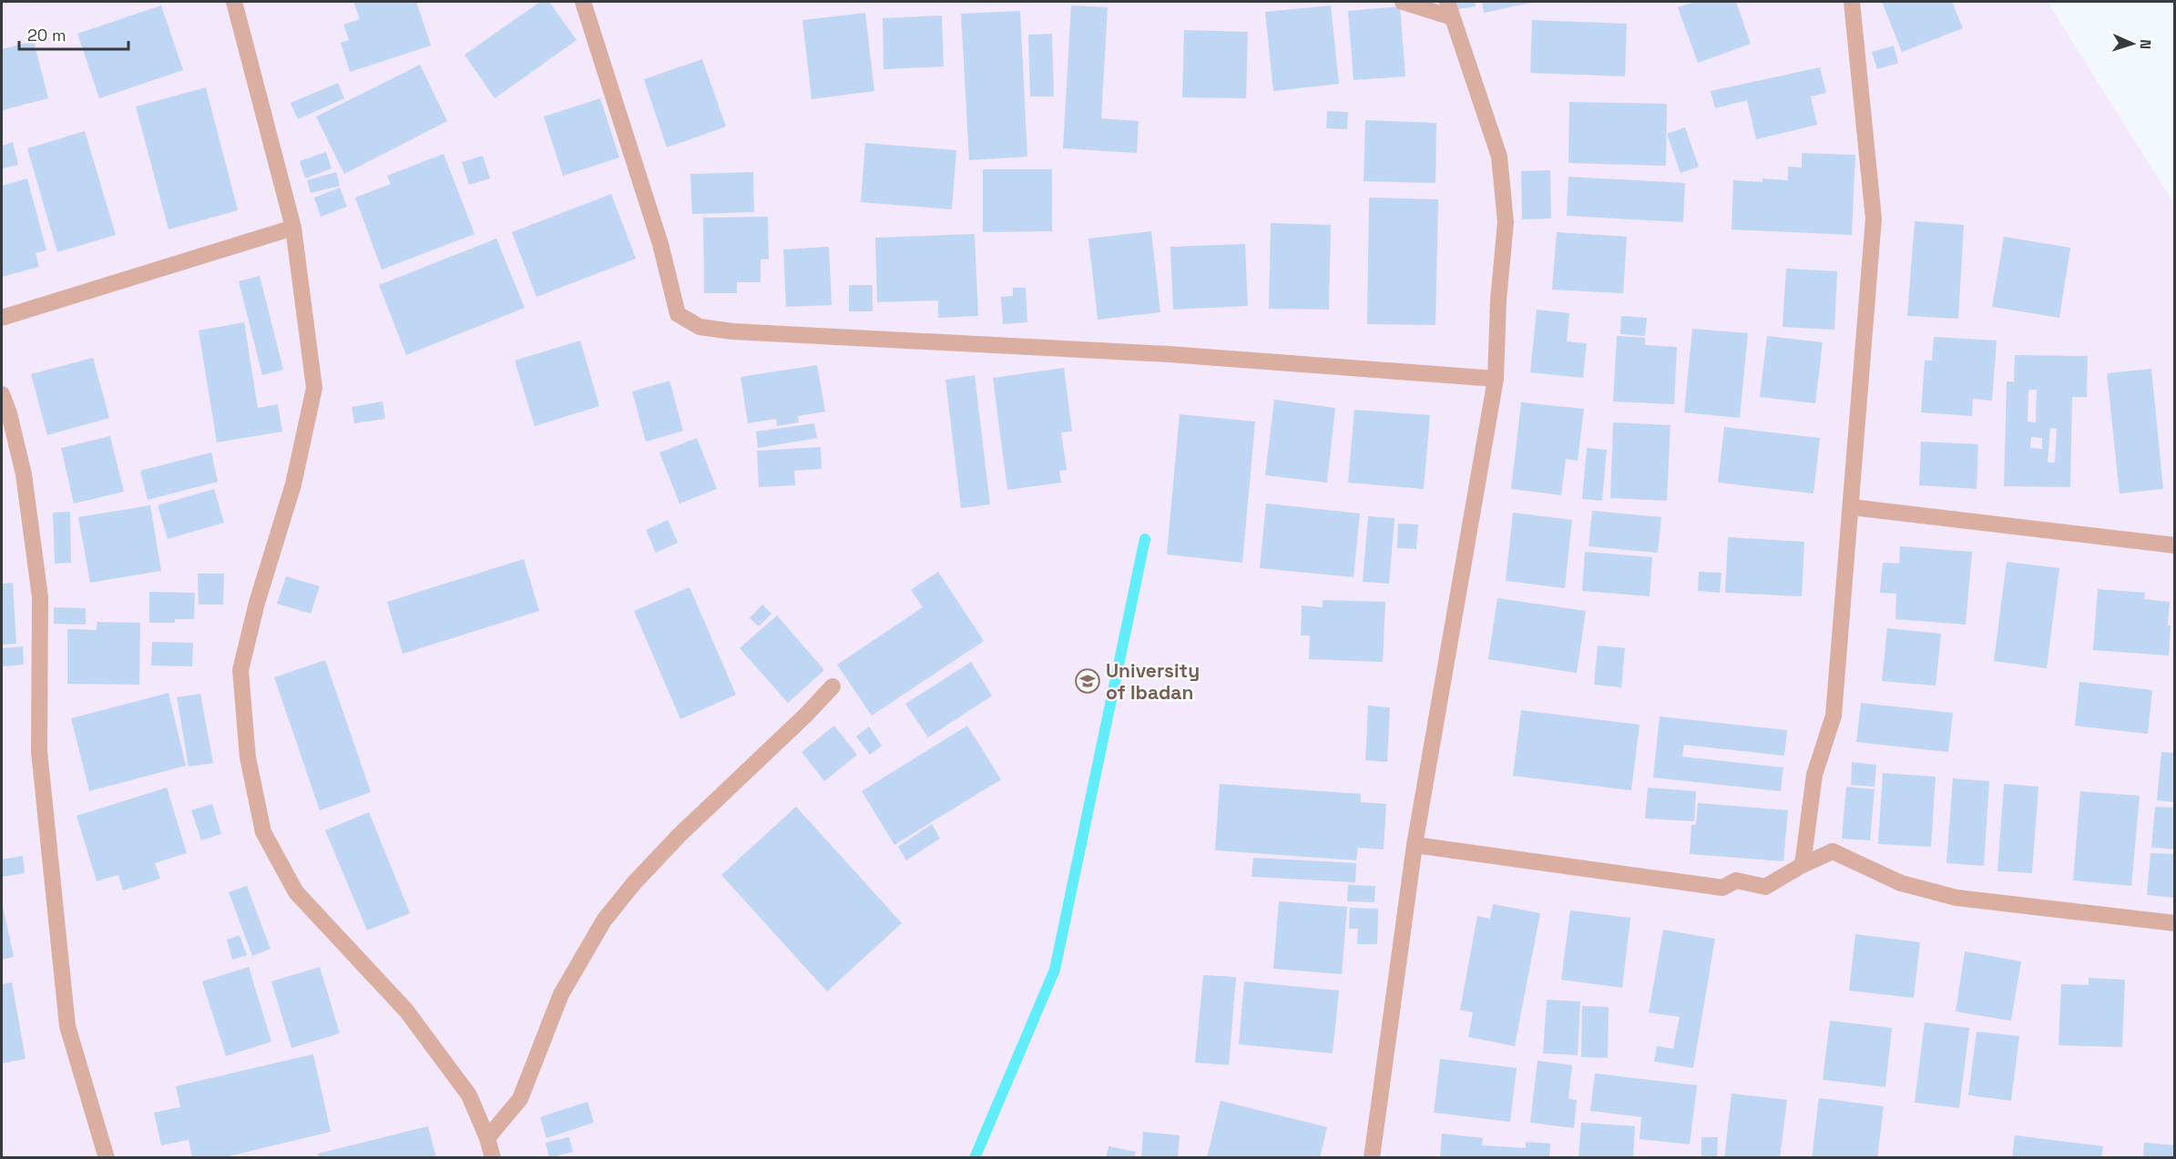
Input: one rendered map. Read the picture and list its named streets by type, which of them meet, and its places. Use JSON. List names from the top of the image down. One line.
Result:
{"places":{"school or university":["University of Ibadan"]},"scale_bar":"20 m","north":"right"}
